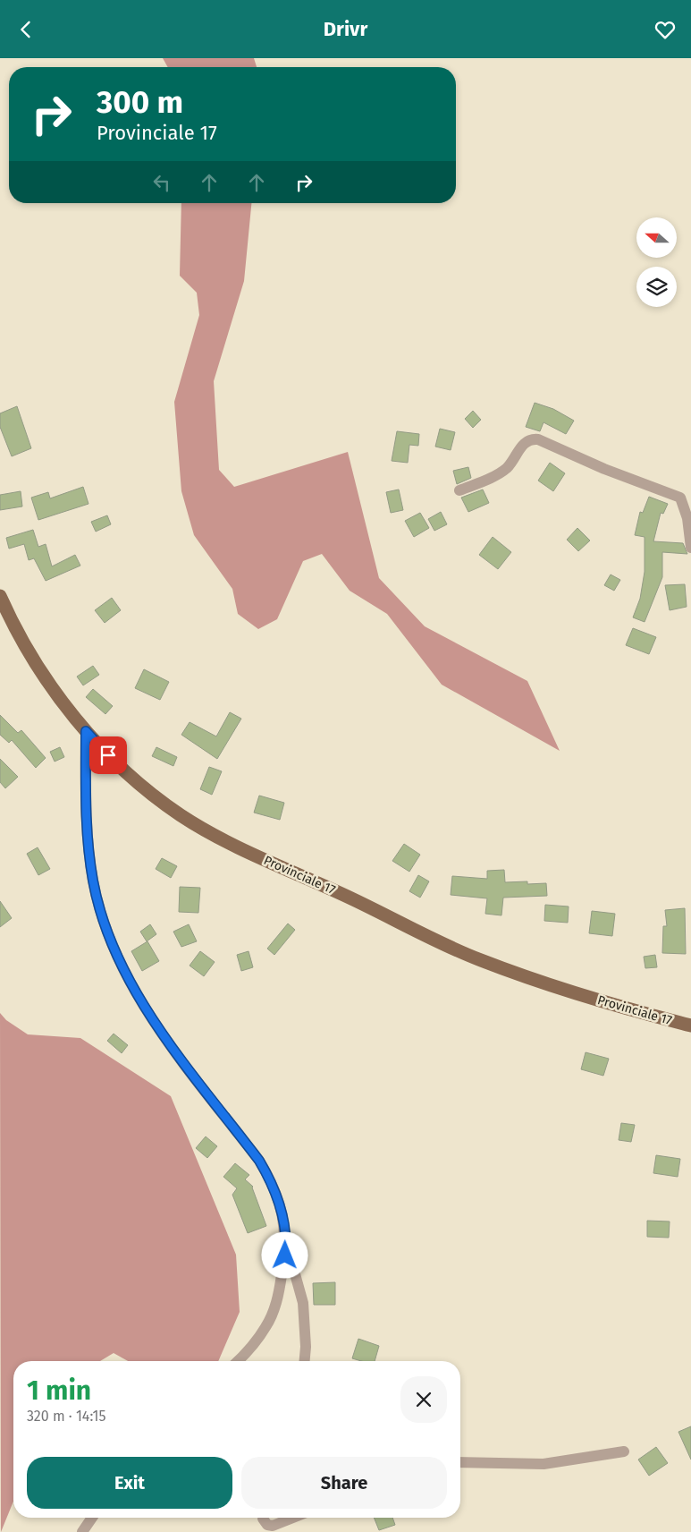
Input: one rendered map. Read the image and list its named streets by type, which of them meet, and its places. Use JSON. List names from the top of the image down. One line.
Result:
{"streets":{"main road":["Provinciale 17"]},"north":"left","page":{"header":"Drivr","turn":["300 m","Provinciale 17"],"heading":["1 min","320 m · 14:15"],"buttons":["Exit","Share"]}}
